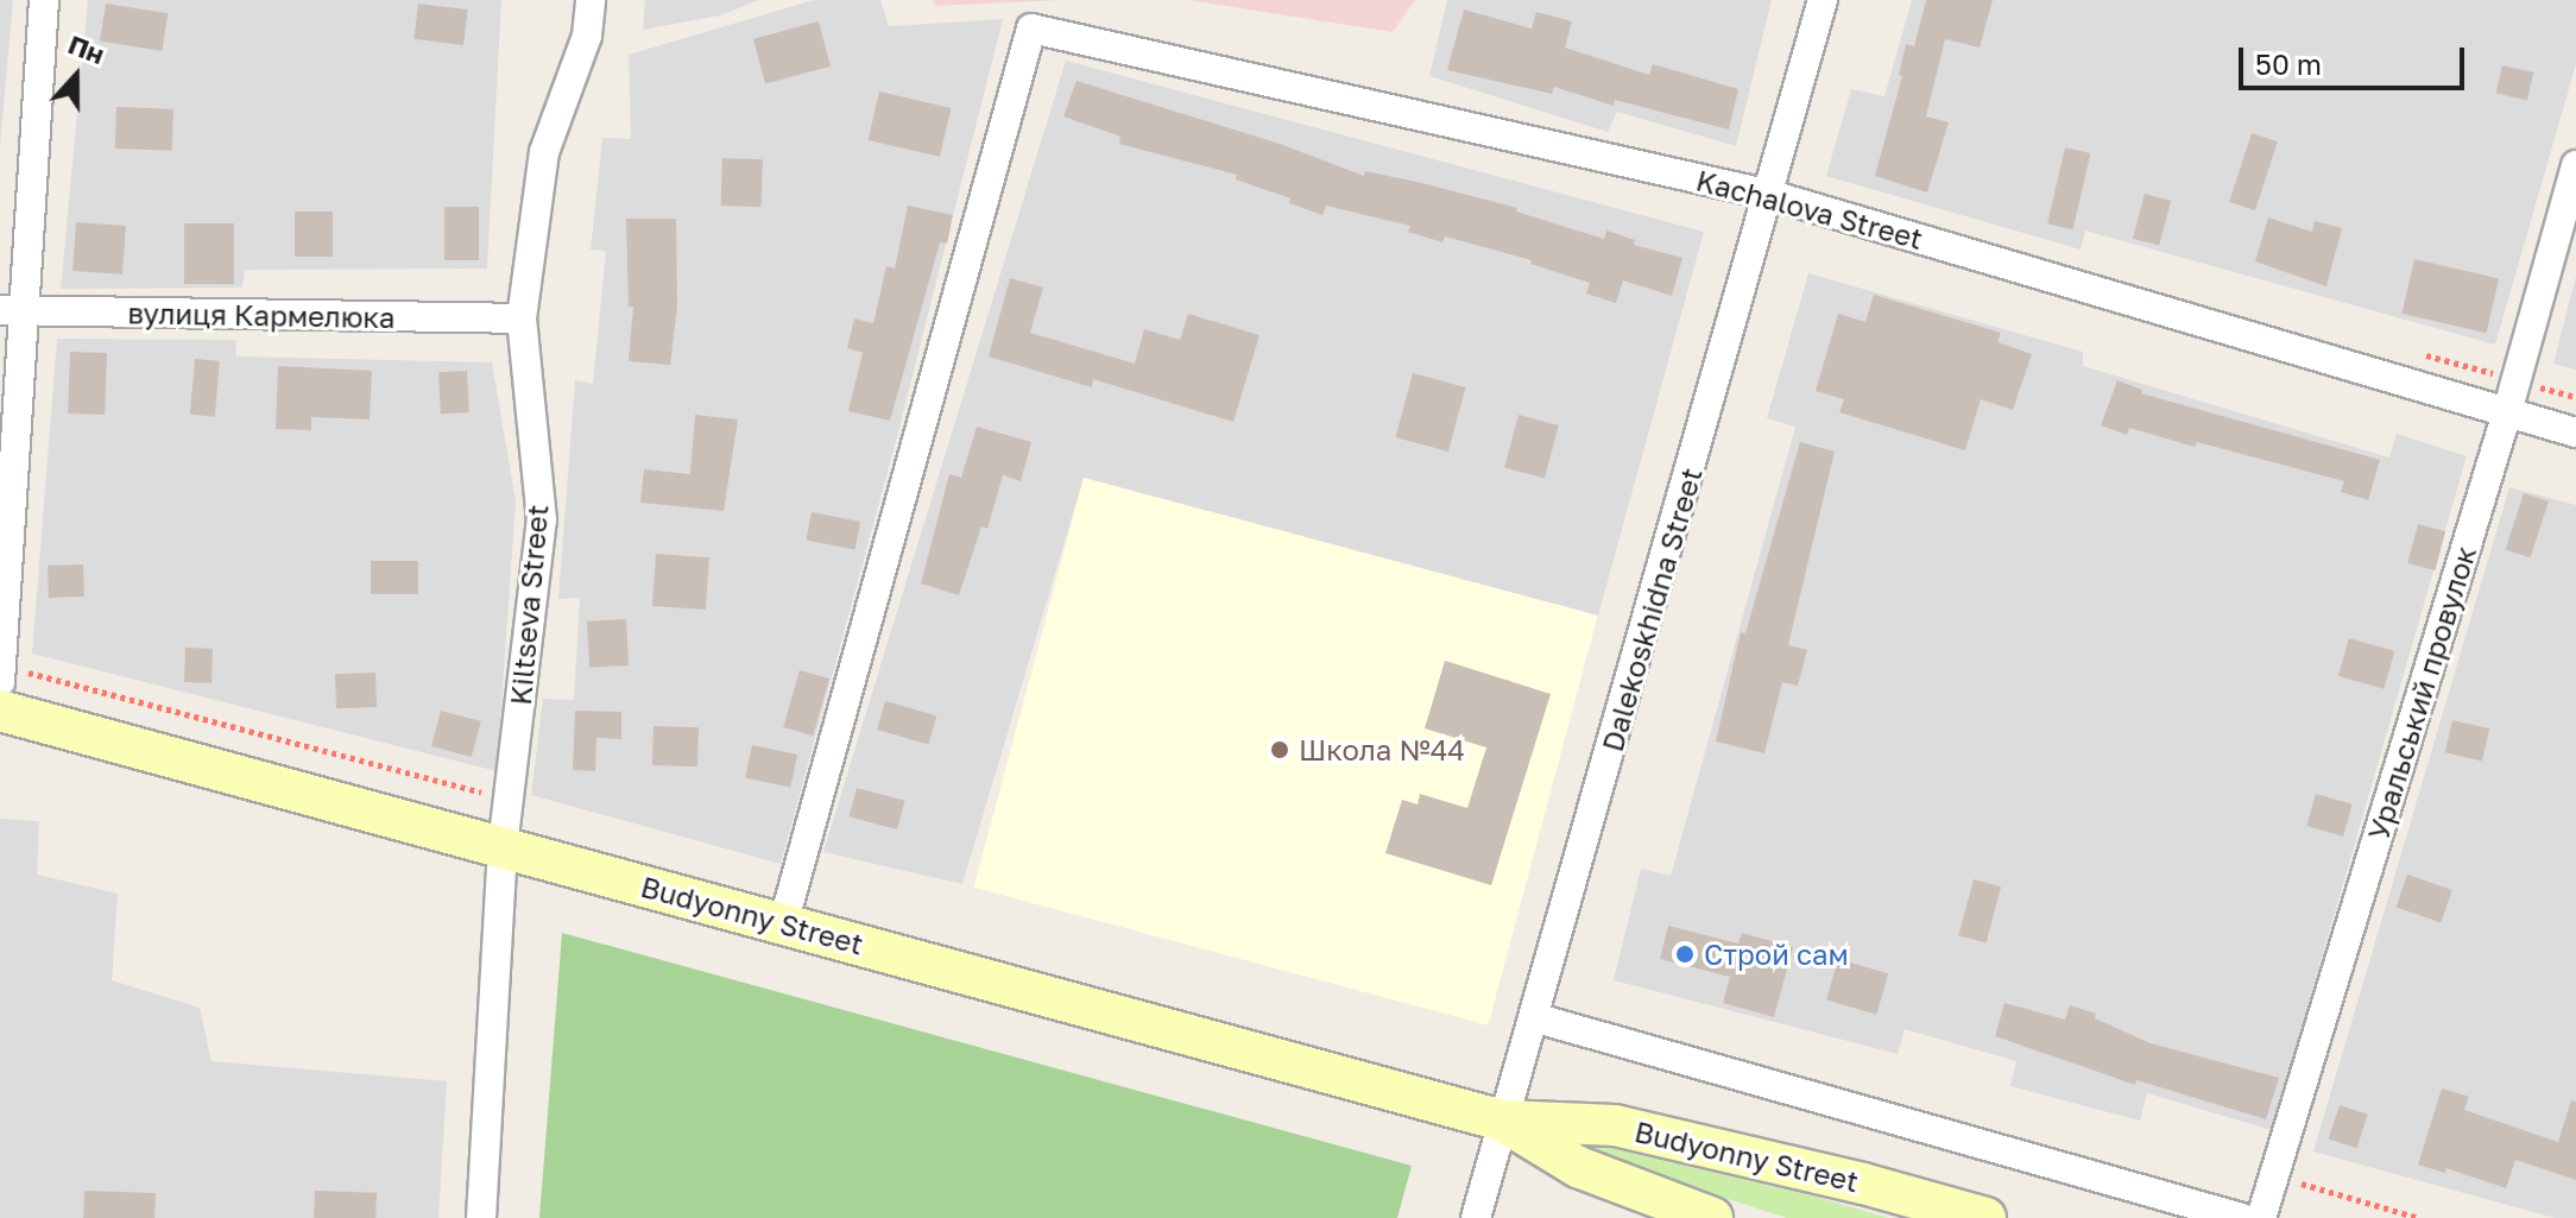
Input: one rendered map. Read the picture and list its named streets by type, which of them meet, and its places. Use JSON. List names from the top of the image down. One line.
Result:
{"streets":{"main road":["Budyonny Street"],"street":["Kachalova Street","вулиця Кармелюка","Kiltseva Street","Dalekoskhidna Street","Уральський провулок"]},"crossings":[["Kachalova Street","Dalekoskhidna Street"],["Kachalova Street","Уральський провулок"],["Kachalova Street","Budyonny Street"],["вулиця Кармелюка","Kiltseva Street"],["Kiltseva Street","Budyonny Street"],["Dalekoskhidna Street","Budyonny Street"]],"places":["Школа №44","Строй сам"],"scale_bar":"50 m","north":"top"}
